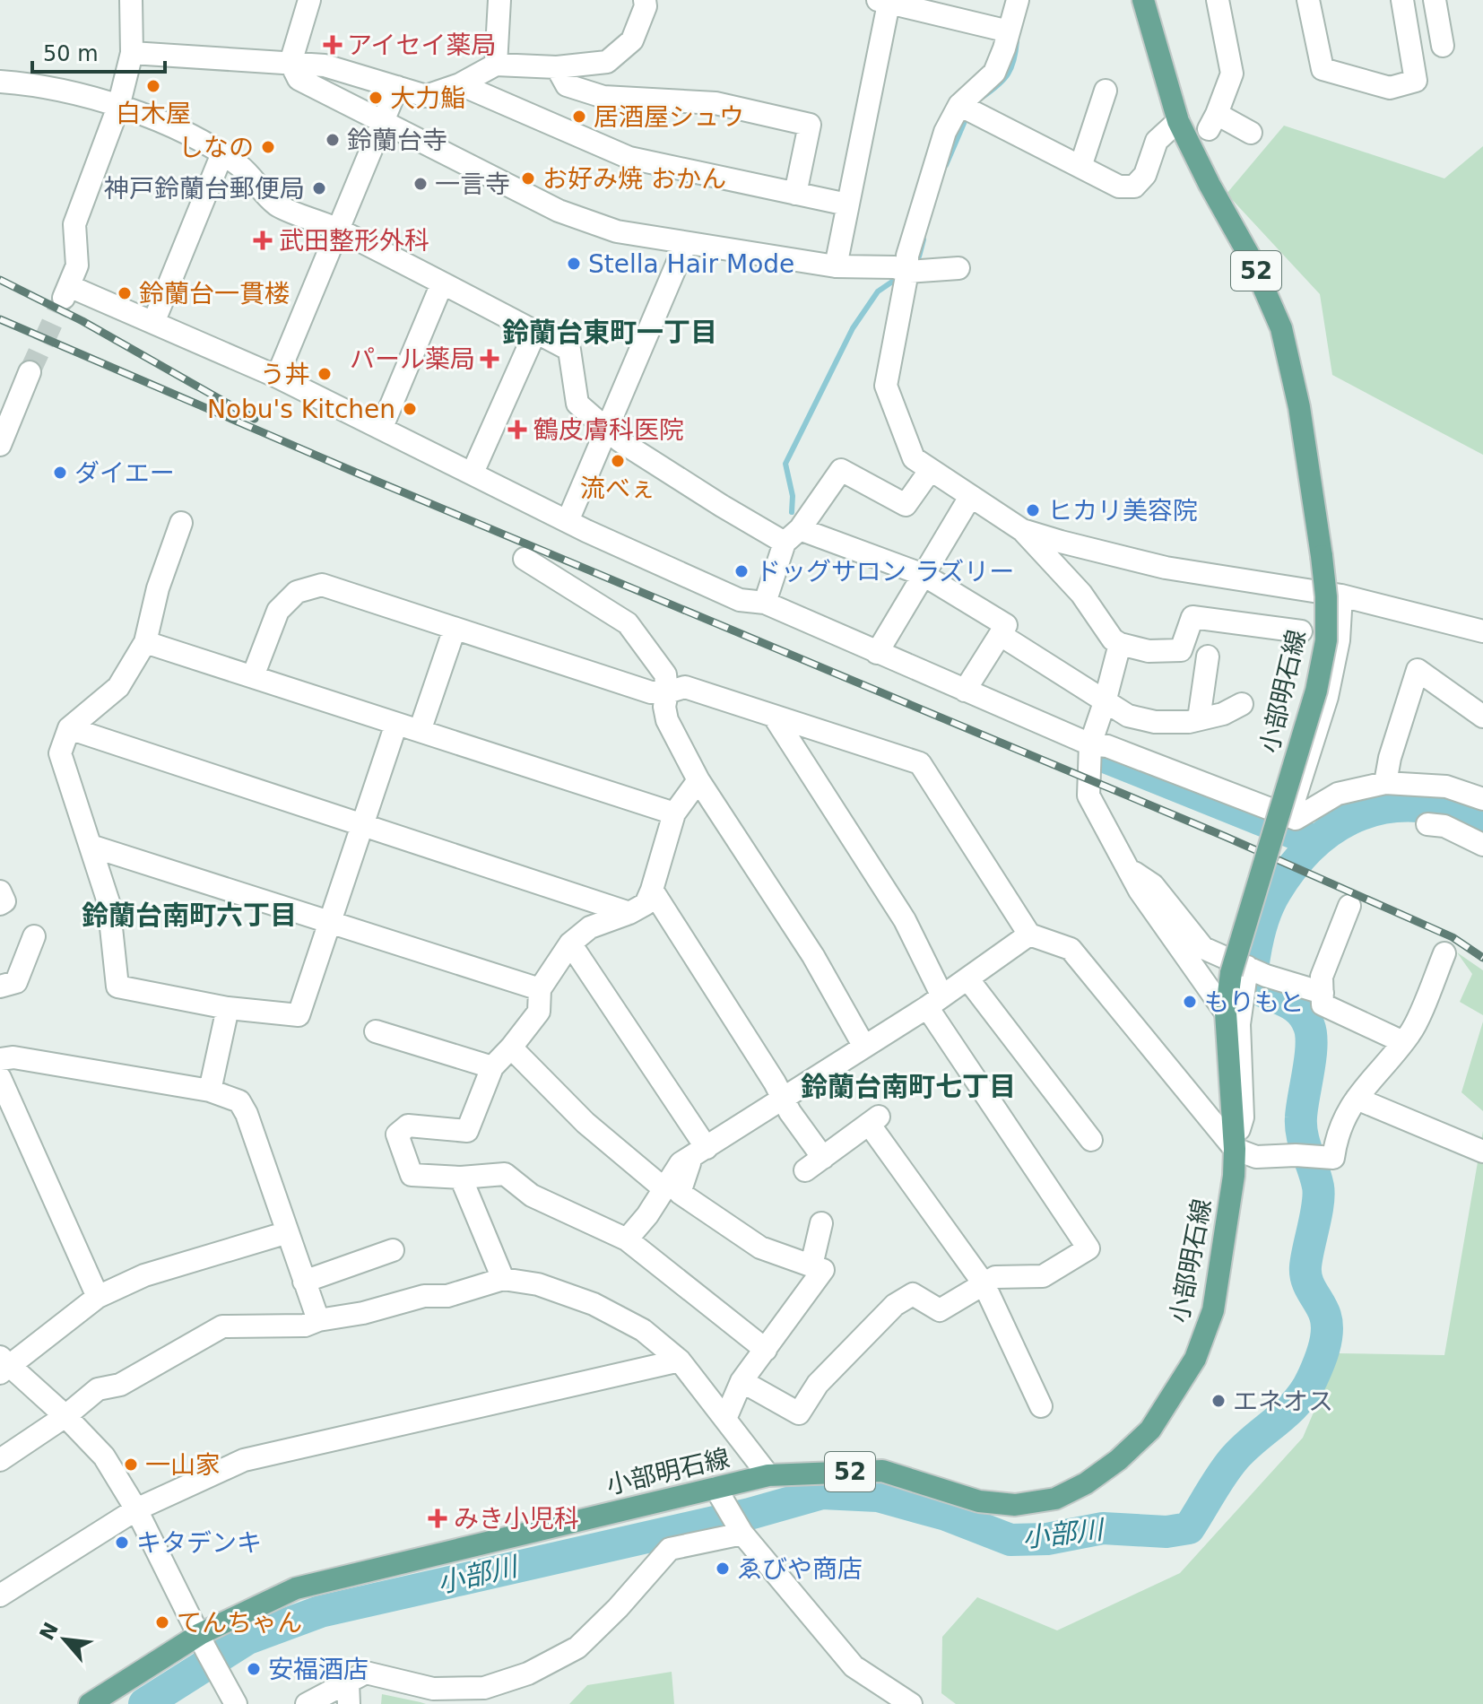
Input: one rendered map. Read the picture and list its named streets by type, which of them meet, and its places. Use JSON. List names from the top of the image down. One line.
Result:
{"streets":{"main road":["52","小部明石線"]},"districts":["鈴蘭台東町一丁目","鈴蘭台南町六丁目","鈴蘭台南町七丁目"],"water":["小部川"],"places":{"health":["アイセイ薬局","武田整形外科","パール薬局","鶴皮膚科医院","みき小児科"],"other":["白木屋","大力鮨","居酒屋シュウ","鈴蘭台寺","しなの","お好み焼 おかん","一言寺","神戸鈴蘭台郵便局","Stella Hair Mode","鈴蘭台一貫楼","う丼","Nobu's Kitchen","流べぇ","ダイエー","ヒカリ美容院","ドッグサロン ラズリー","もりもと","エネオス","一山家","キタデンキ","ゑびや商店","てんちゃん","安福酒店"]},"scale_bar":"50 m","north":"top left"}
